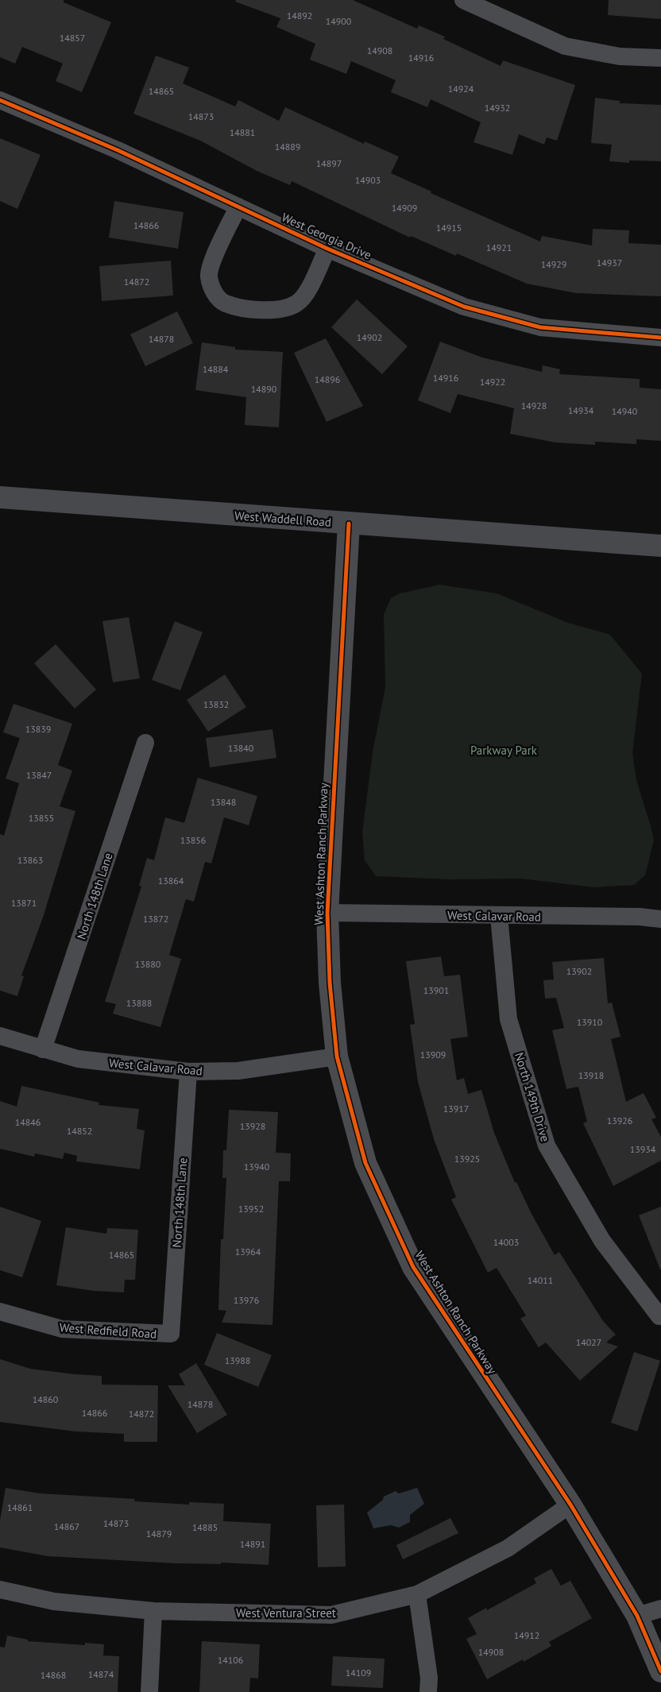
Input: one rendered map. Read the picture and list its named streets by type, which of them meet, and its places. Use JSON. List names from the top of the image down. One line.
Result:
{"streets":{"main road":["West Waddell Road"],"street":["West Georgia Drive","West Ashton Ranch Parkway","North 148th Lane","West Calavar Road","North 149th Drive","West Redfield Road","West Ventura Street"]},"crossings":[["West Waddell Road","West Ashton Ranch Parkway"],["West Ashton Ranch Parkway","West Calavar Road"],["West Ashton Ranch Parkway","West Ventura Street"],["North 148th Lane","West Calavar Road"],["North 148th Lane","West Redfield Road"],["West Calavar Road","North 149th Drive"]],"parks":["Parkway Park"],"house_numbers":["14892","14900","14857","14908","14916","14924","14865","14932","14873","14881","14889","14897","14903","14909","14866","14915","14921","14937","14929","14872","14902","14878","14884","14916","14896","14922","14890","14928","14934","14940","13832","13839","13840","13847","13848","13855","13856","13863","13864","13871","13872","13880","13902","13901","13888","13910","13909","13918","13917","13926","14846","13928","14852","13934","13925","13940","13952","14003","13964","14865","14011","13976","14027","13988","14860","14878","14866","14872","14861","14873","14867","14885","14879","14891","14912","14908","14106","14109","14874","14868"]}
